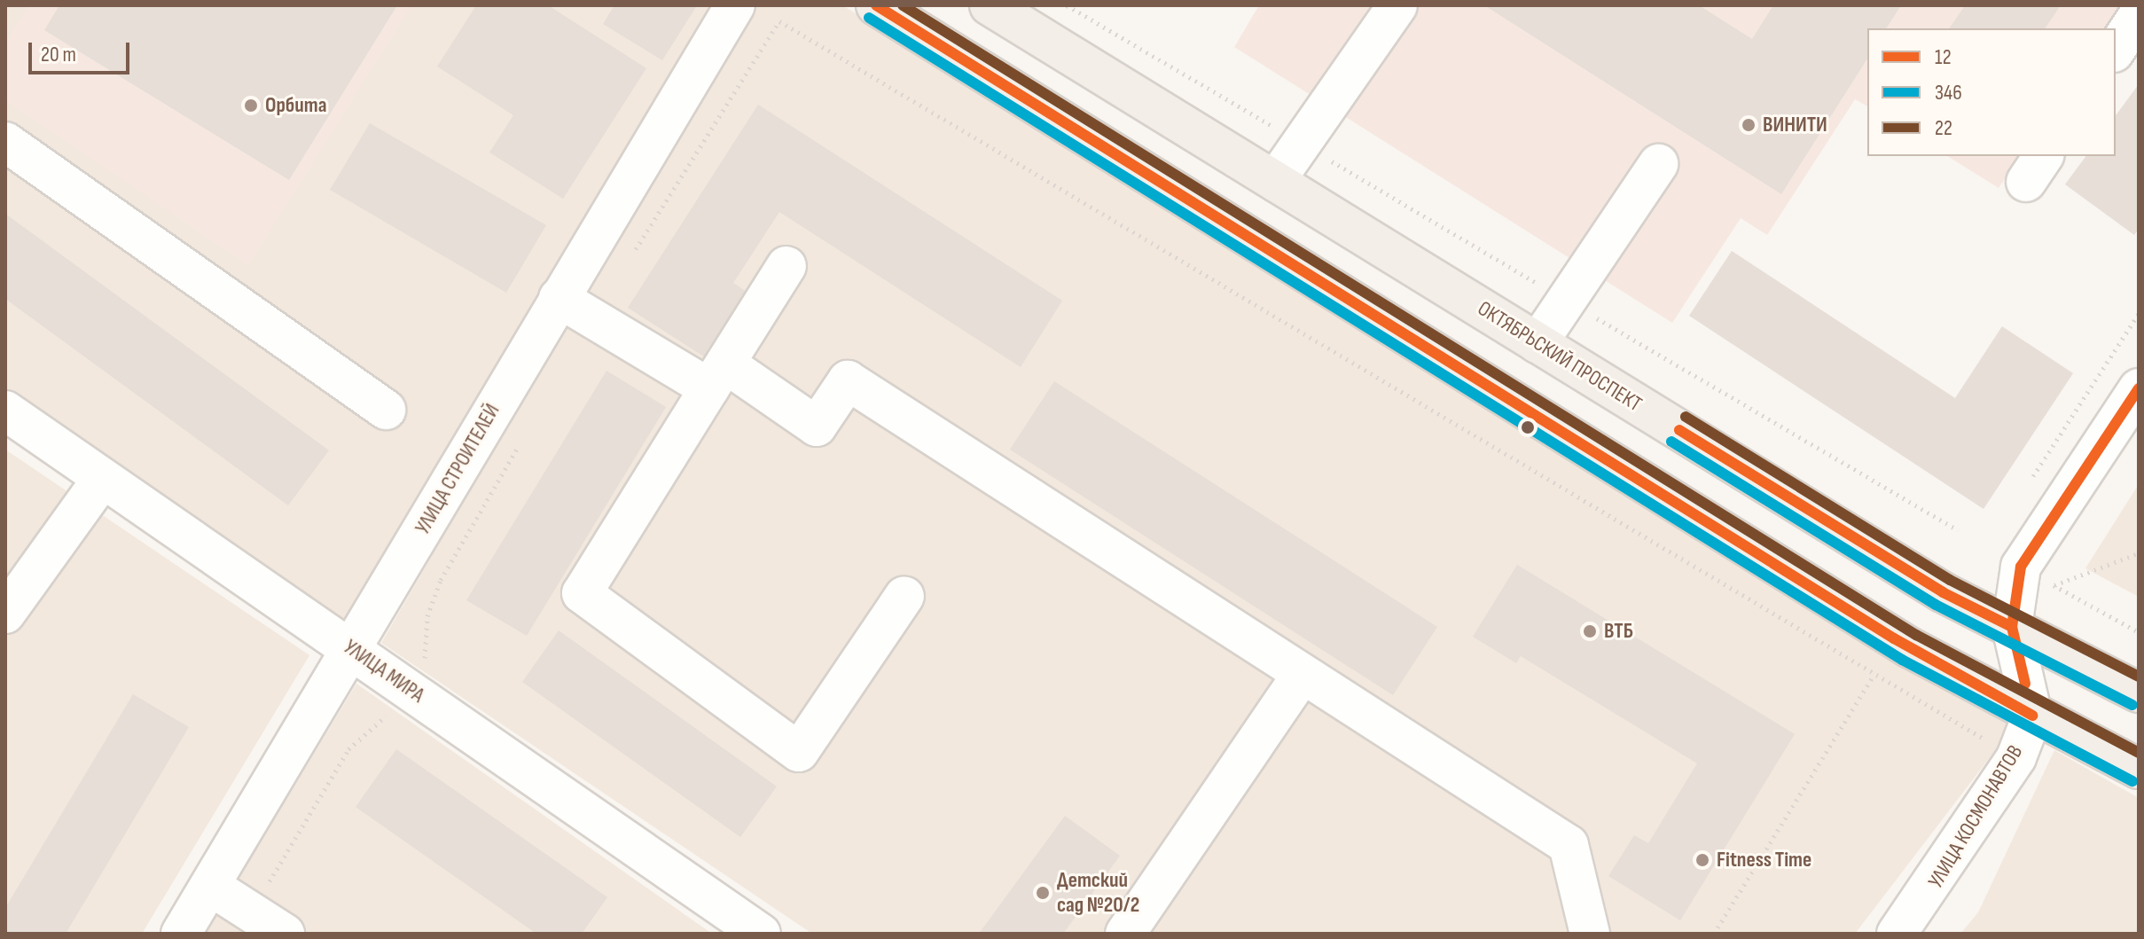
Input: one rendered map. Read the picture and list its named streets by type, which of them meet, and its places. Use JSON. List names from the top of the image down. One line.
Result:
{"streets":{"main road":["ОКТЯБРЬСКИЙ ПРОСПЕКТ"],"street":["УЛИЦА СТРОИТЕЛЕЙ","УЛИЦА МИРА","УЛИЦА КОСМОНАВТОВ"]},"crossings":[["УЛИЦА СТРОИТЕЛЕЙ","УЛИЦА МИРА"]],"places":["Орбита","ВИНИТИ","ВТБ","Fitness Time","Детский сад №20/2"],"lines":["transit line 12","transit line 22","transit line 346"],"legend":["12","346","22"],"scale_bar":"20 m"}
